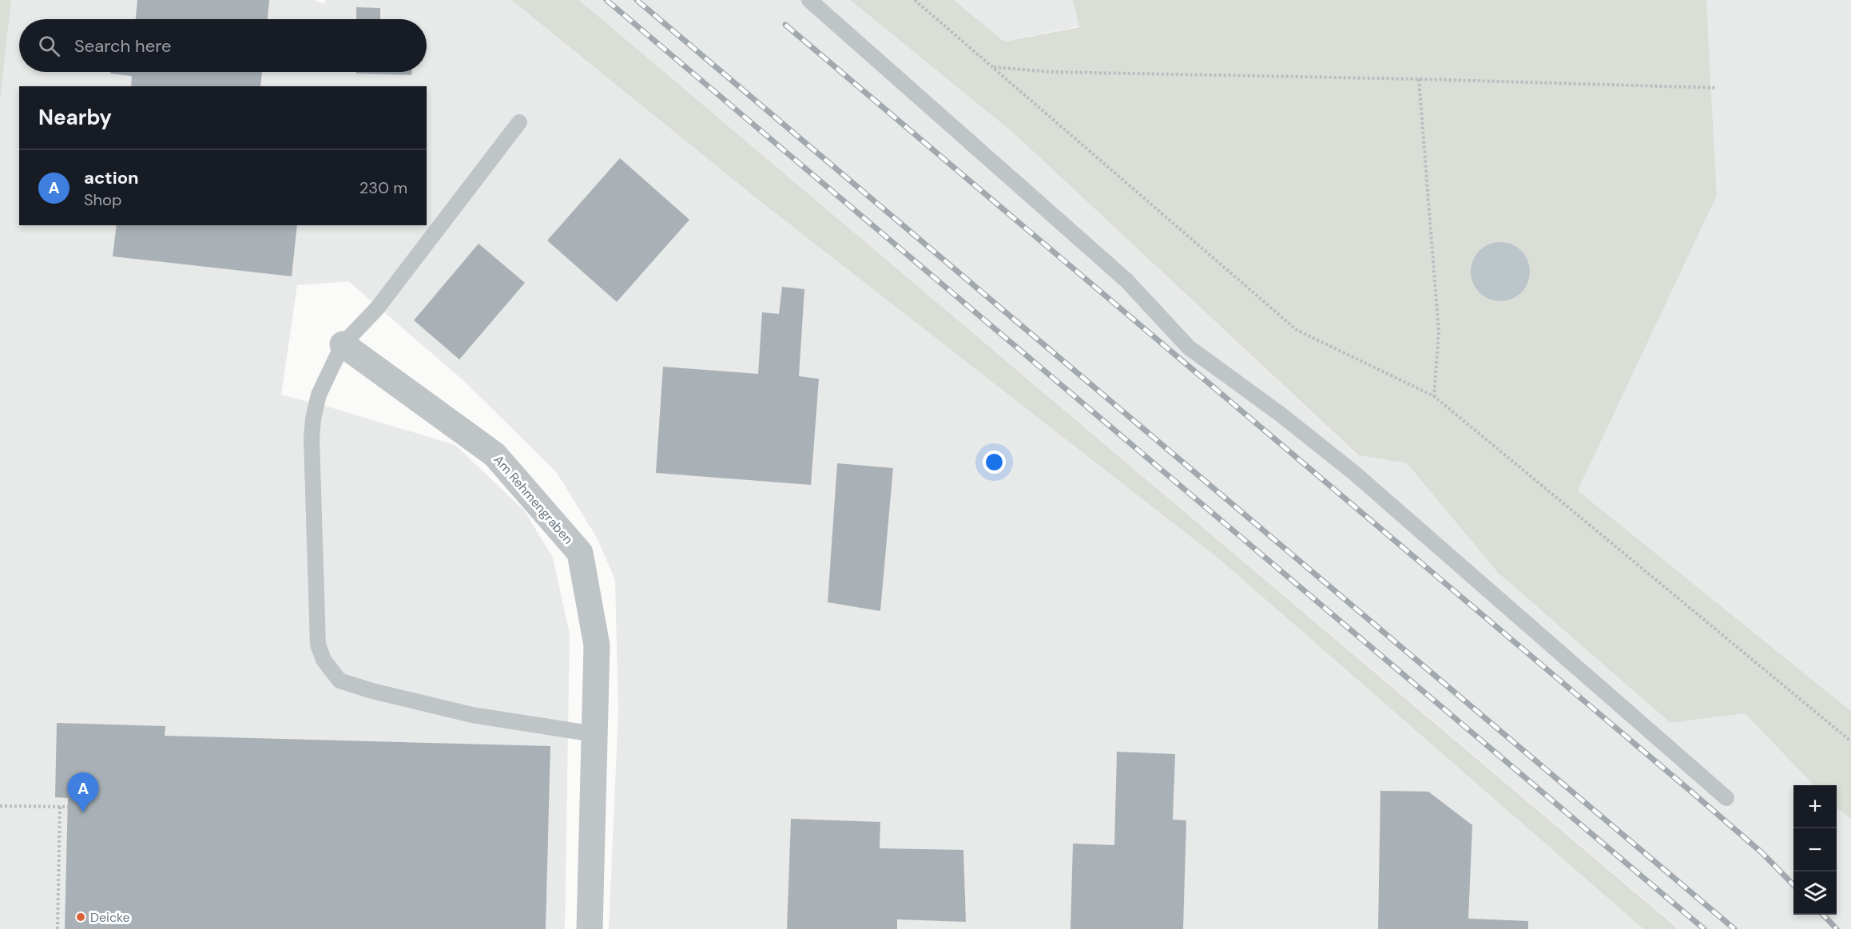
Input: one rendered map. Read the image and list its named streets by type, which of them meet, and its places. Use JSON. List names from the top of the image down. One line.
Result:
{"streets":{"street":["Am Rehmengraben"]},"places":["Deicke"],"page":{"search":"Search here","heading":"Nearby","list":[{"mark":"A","name":"action","note":"Shop","value":"230 m"}],"pins":"A","map_buttons":["+","−"]}}
